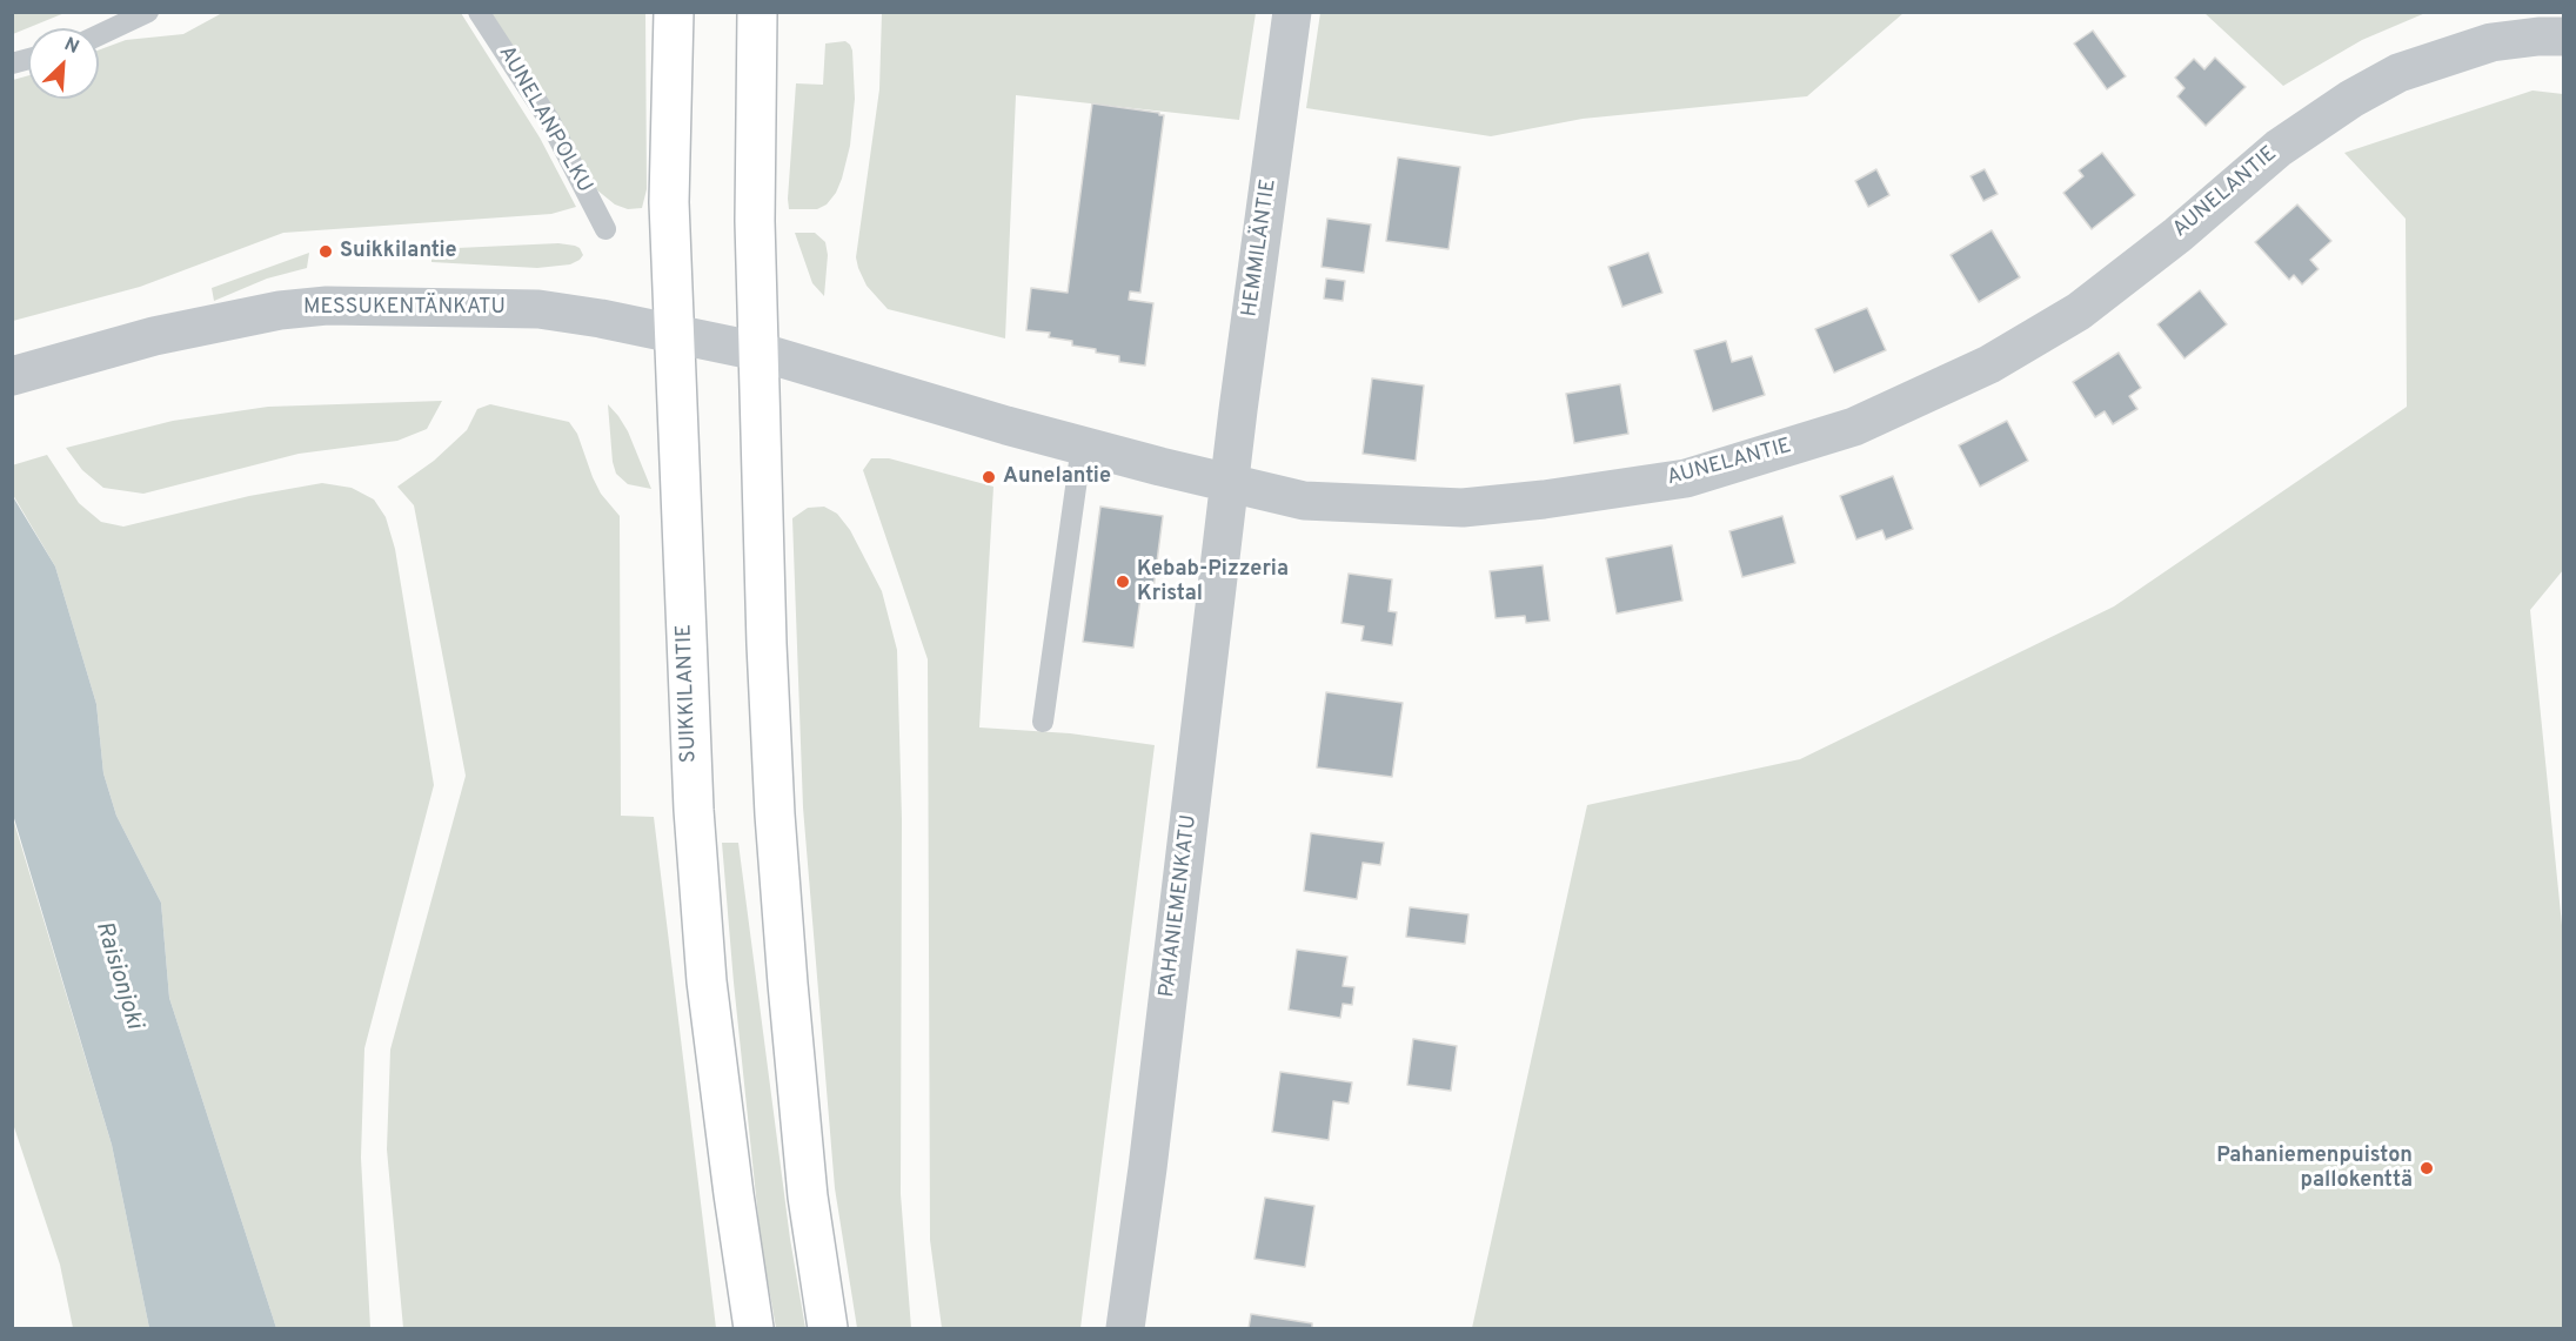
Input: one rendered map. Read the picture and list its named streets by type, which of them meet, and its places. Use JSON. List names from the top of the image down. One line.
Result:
{"streets":{"main road":["SUIKKILANTIE"],"street":["AUNELANTIE","HEMMILÄNTIE","MESSUKENTÄNKATU","PAHANIEMENKATU"],"lane":["AUNELANPOLKU"]},"crossings":[["AUNELANTIE","HEMMILÄNTIE"],["AUNELANTIE","MESSUKENTÄNKATU"],["AUNELANTIE","PAHANIEMENKATU"],["HEMMILÄNTIE","PAHANIEMENKATU"],["MESSUKENTÄNKATU","SUIKKILANTIE"]],"water":["Raisionjoki"],"places":["Suikkilantie","Aunelantie","Kebab-Pizzeria Kristal","Pahaniemenpuiston pallokenttä"],"north":"top right"}
